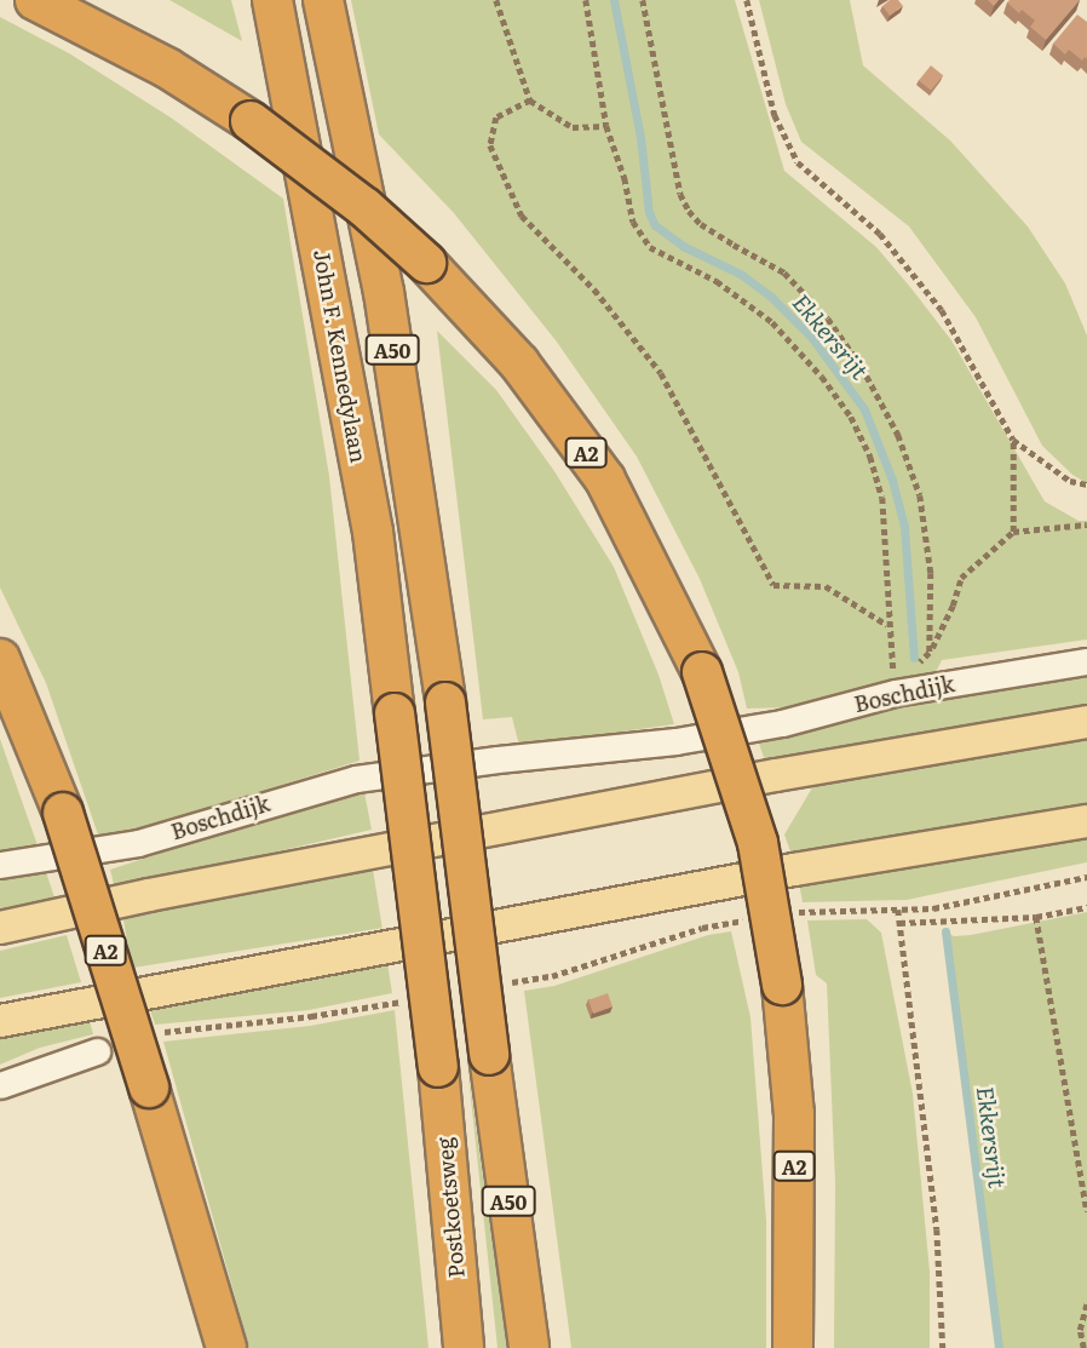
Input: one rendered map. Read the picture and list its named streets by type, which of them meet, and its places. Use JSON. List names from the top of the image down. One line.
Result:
{"streets":{"highway":["A50","John F. Kennedylaan","A2","Postkoetsweg"],"street":["Boschdijk"]},"crossings":[["John F. Kennedylaan","Postkoetsweg"]],"water":["Ekkersrijt"]}
